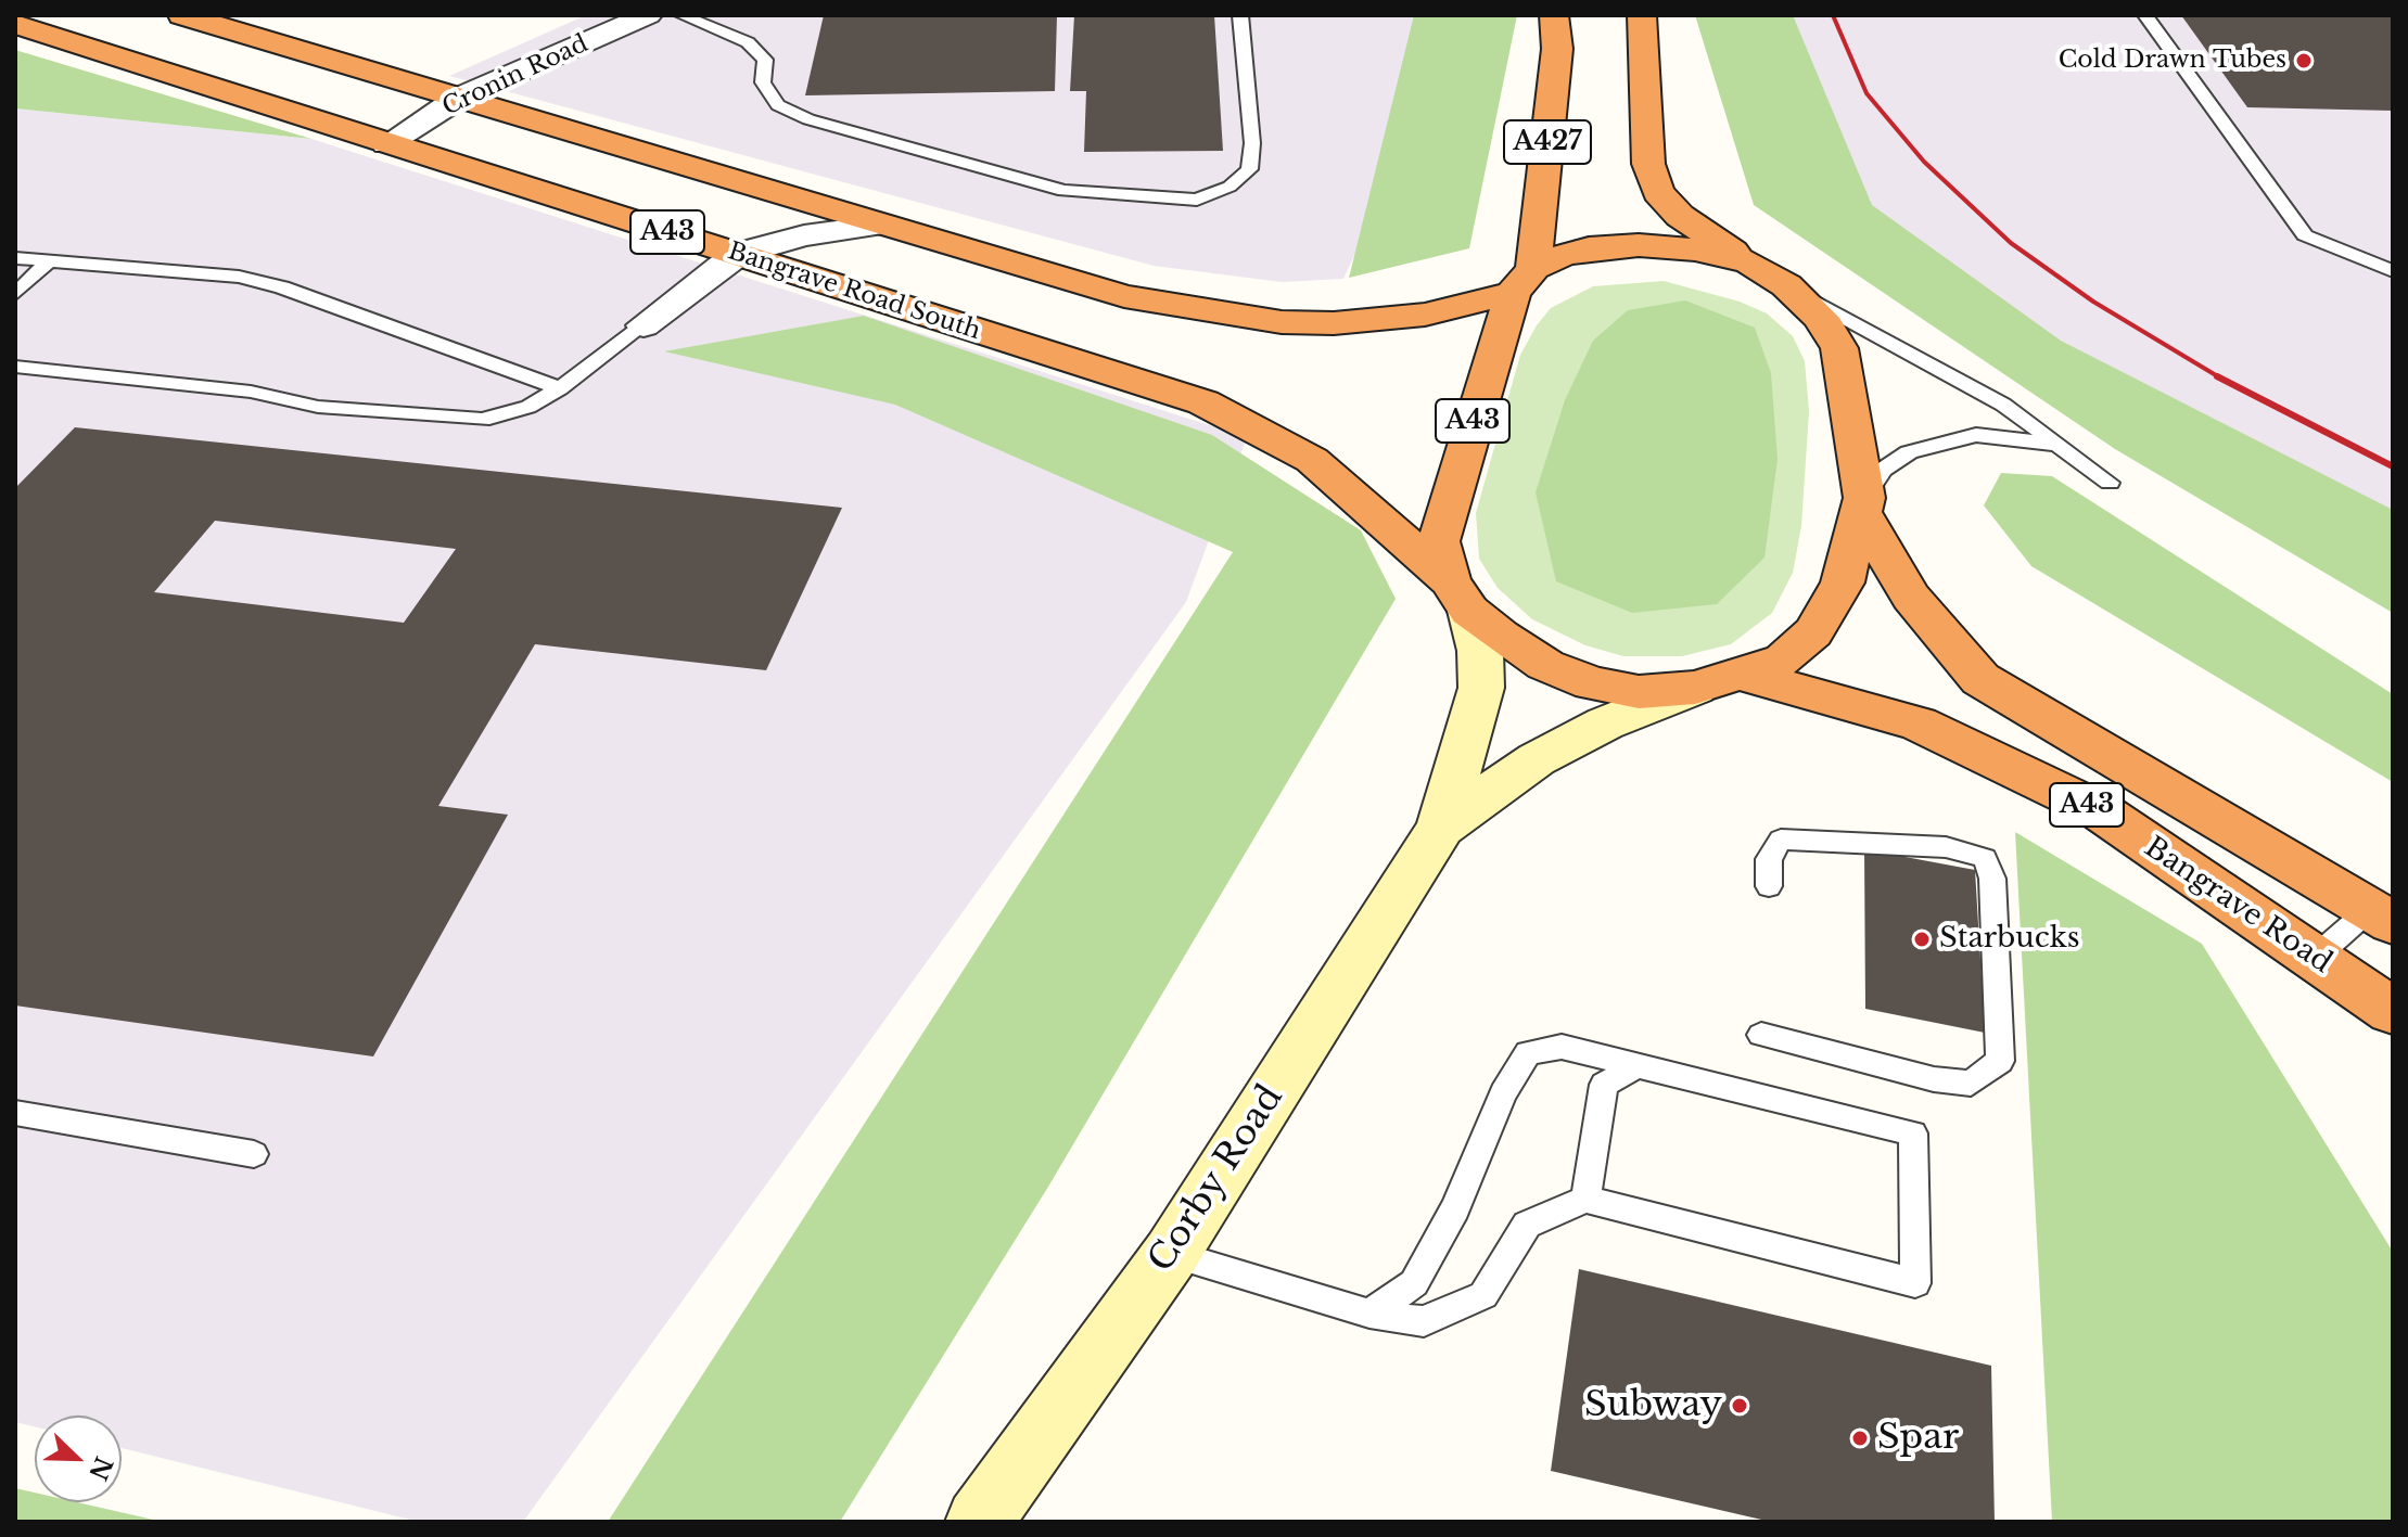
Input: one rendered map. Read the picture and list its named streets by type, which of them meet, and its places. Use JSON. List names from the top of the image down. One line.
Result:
{"streets":{"highway":["A427","A43","Bangrave Road South","Bangrave Road"],"street":["Cronin Road","Corby Road"]},"crossings":[["Cronin Road","A43"],["Cronin Road","Bangrave Road South"],["A427","A43"],["A43","Bangrave Road South"],["A43","Bangrave Road"],["A43","Corby Road"],["Bangrave Road South","Corby Road"]],"places":["Cold Drawn Tubes","Starbucks","Subway","Spar"],"north":"bottom right"}
